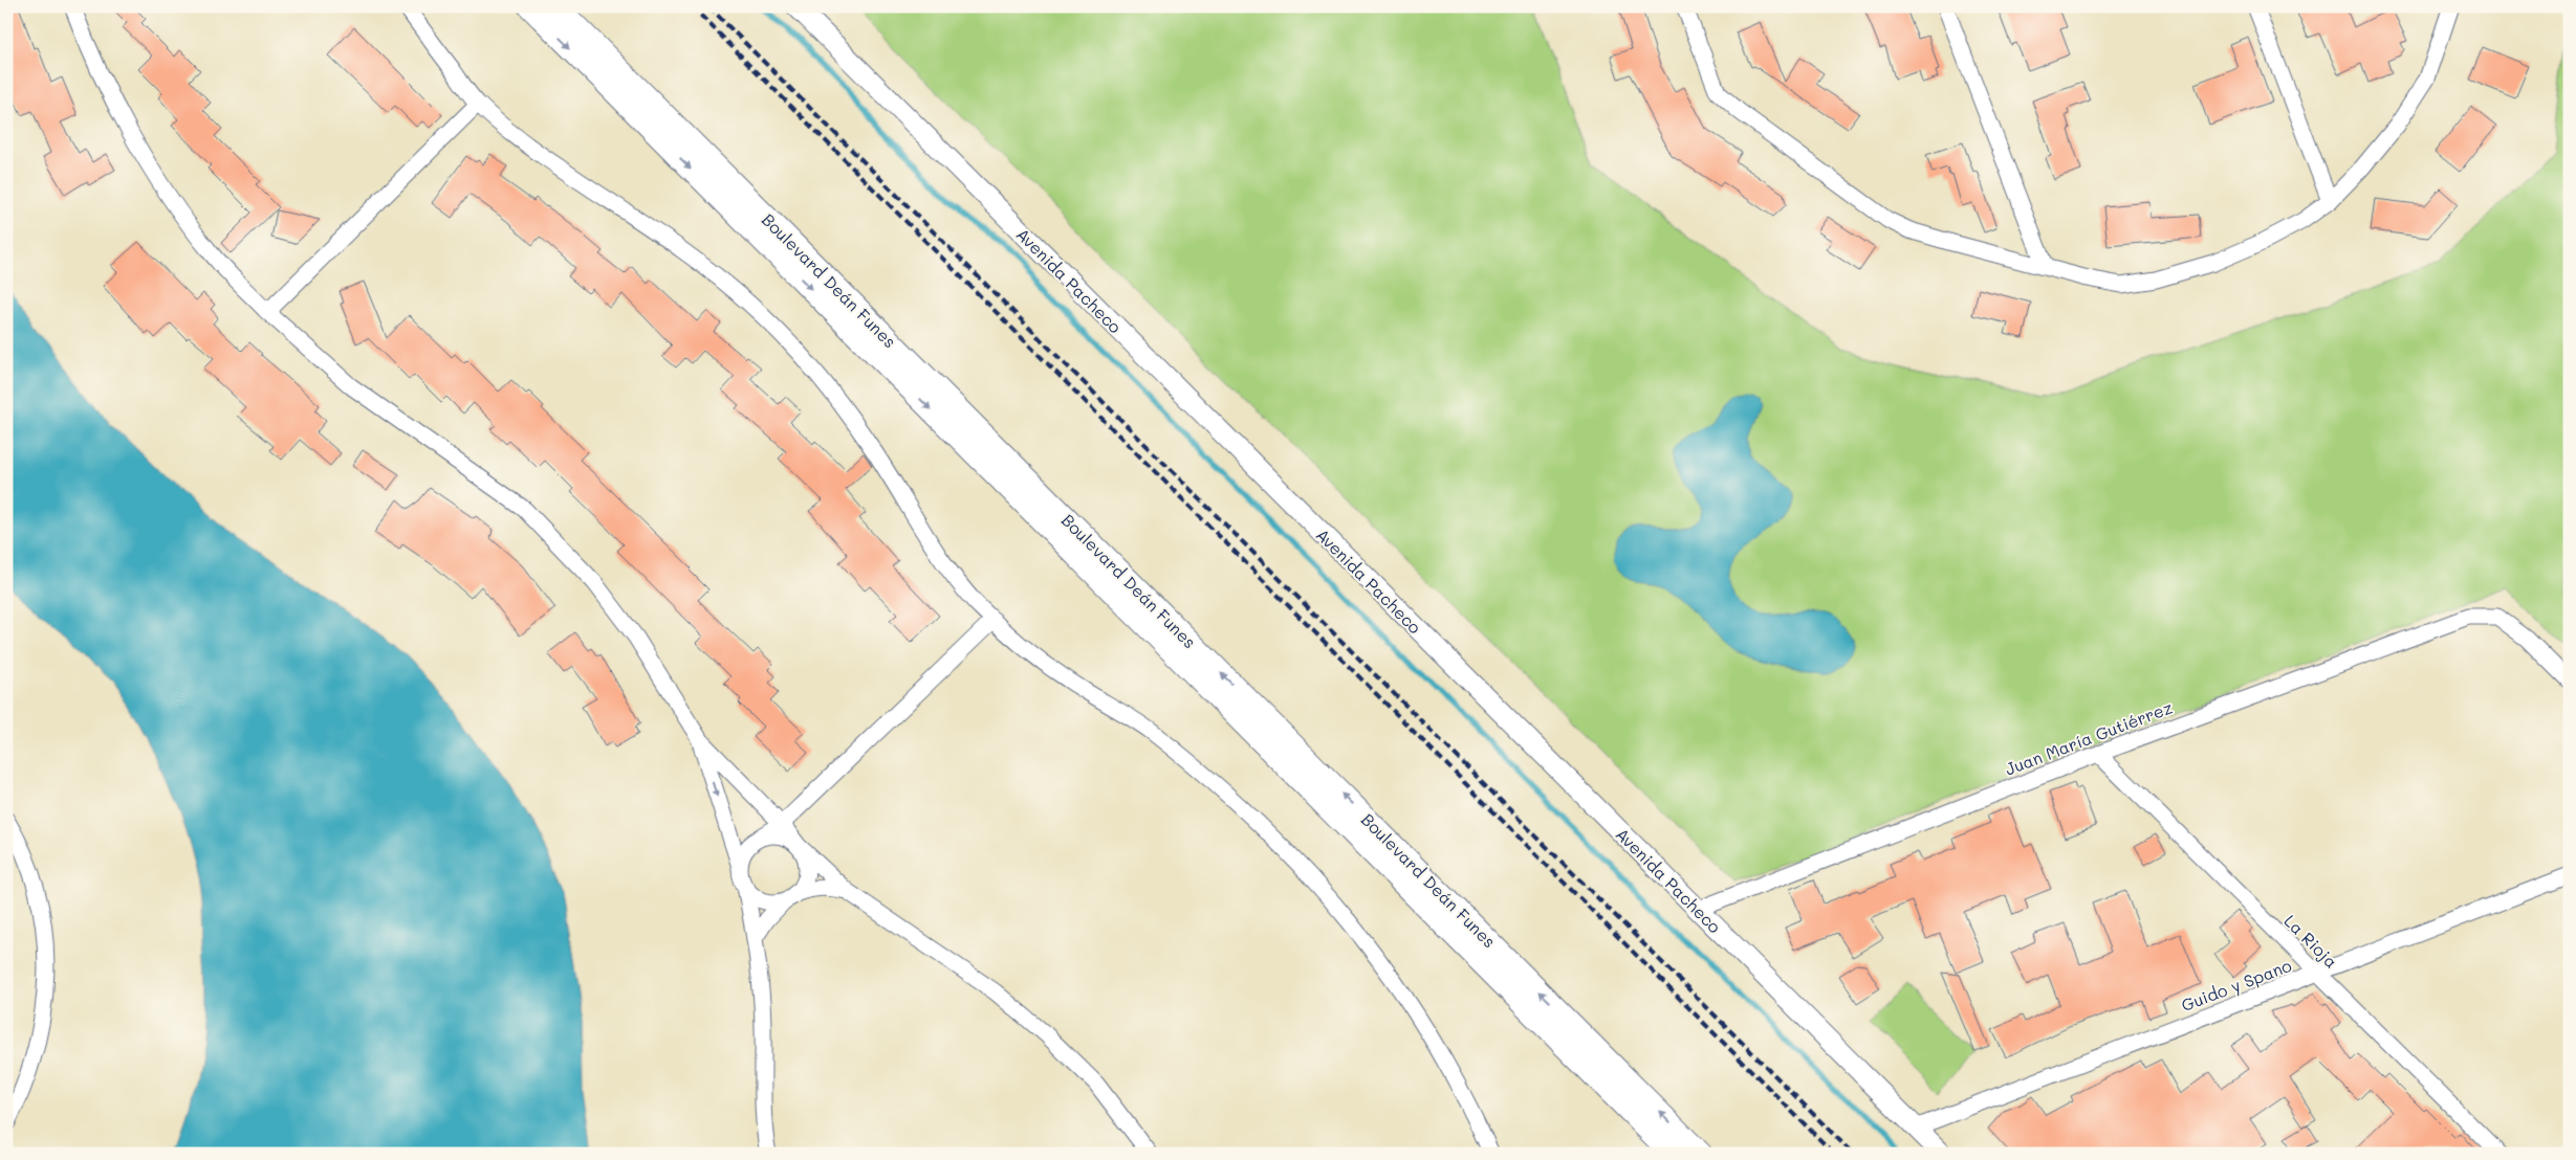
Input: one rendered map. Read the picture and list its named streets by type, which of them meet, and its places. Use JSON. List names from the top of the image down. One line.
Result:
{"streets":{"main road":["Boulevard Deán Funes"],"street":["Avenida Pacheco","Juan María Gutiérrez","La Rioja","Guido y Spano"]},"crossings":[["Avenida Pacheco","Juan María Gutiérrez"],["Avenida Pacheco","Guido y Spano"],["Juan María Gutiérrez","La Rioja"],["La Rioja","Guido y Spano"]]}
